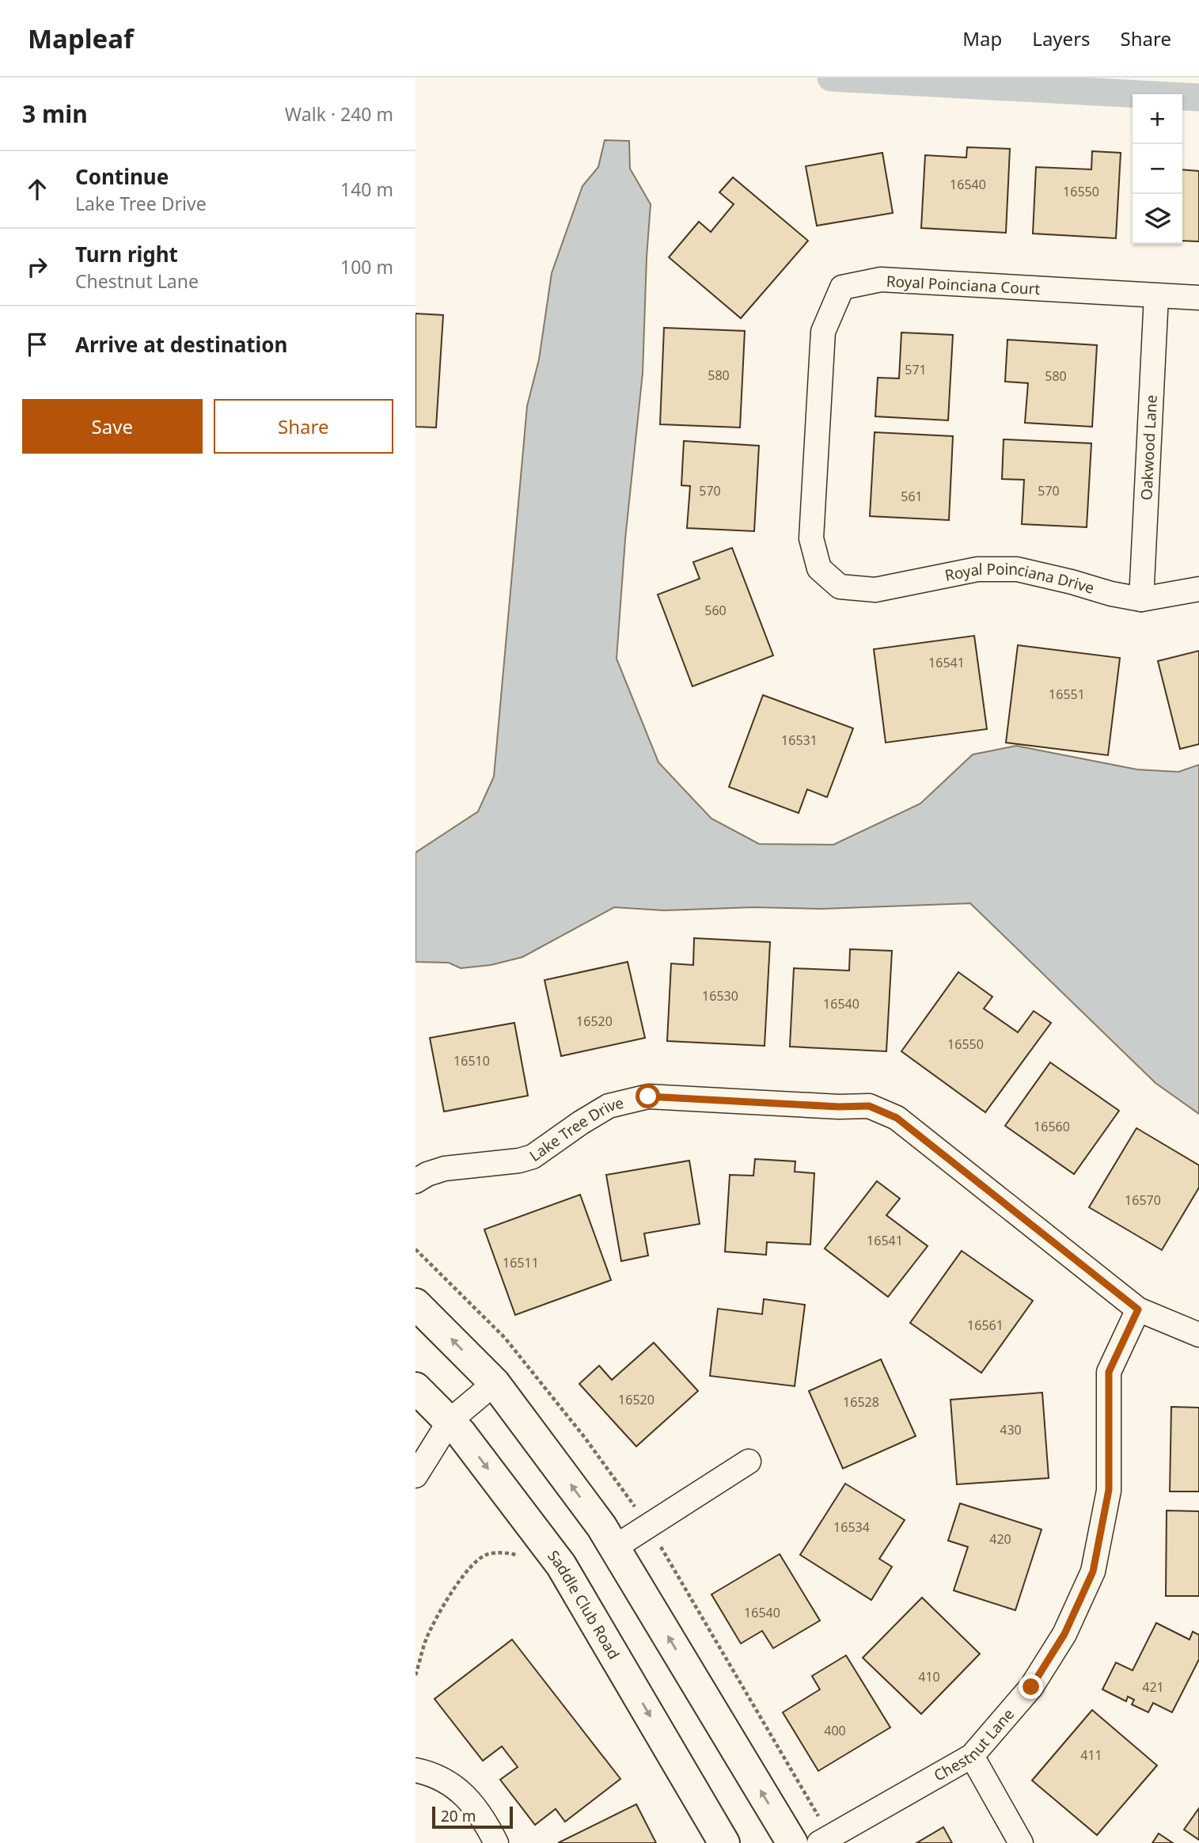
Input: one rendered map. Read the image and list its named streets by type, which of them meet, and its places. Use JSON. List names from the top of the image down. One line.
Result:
{"streets":{"street":["Royal Poinciana Court","Oakwood Lane","Royal Poinciana Drive","Lake Tree Drive","Saddle Club Road","Chestnut Lane"]},"crossings":[["Royal Poinciana Court","Oakwood Lane"],["Royal Poinciana Court","Royal Poinciana Drive"],["Oakwood Lane","Royal Poinciana Drive"],["Lake Tree Drive","Chestnut Lane"]],"house_numbers":["16540","16550","571","580","580","570","570","561","560","16541","16551","16531","16530","16540","16520","16550","16510","16560","16570","16541","16511","16561","16520","16528","430","16534","420","16540","410","421","400","411"],"scale_bar":"20 m","page":{"header":"Mapleaf","nav":["Map","Layers","Share"],"heading":["3 min","Walk · 240 m"],"map_buttons":["+","−"],"list":[["Continue","Lake Tree Drive","140 m"],["Turn right","Chestnut Lane","100 m"],"Arrive at destination"],"buttons":["Save","Share"],"scale":"20 m"}}
